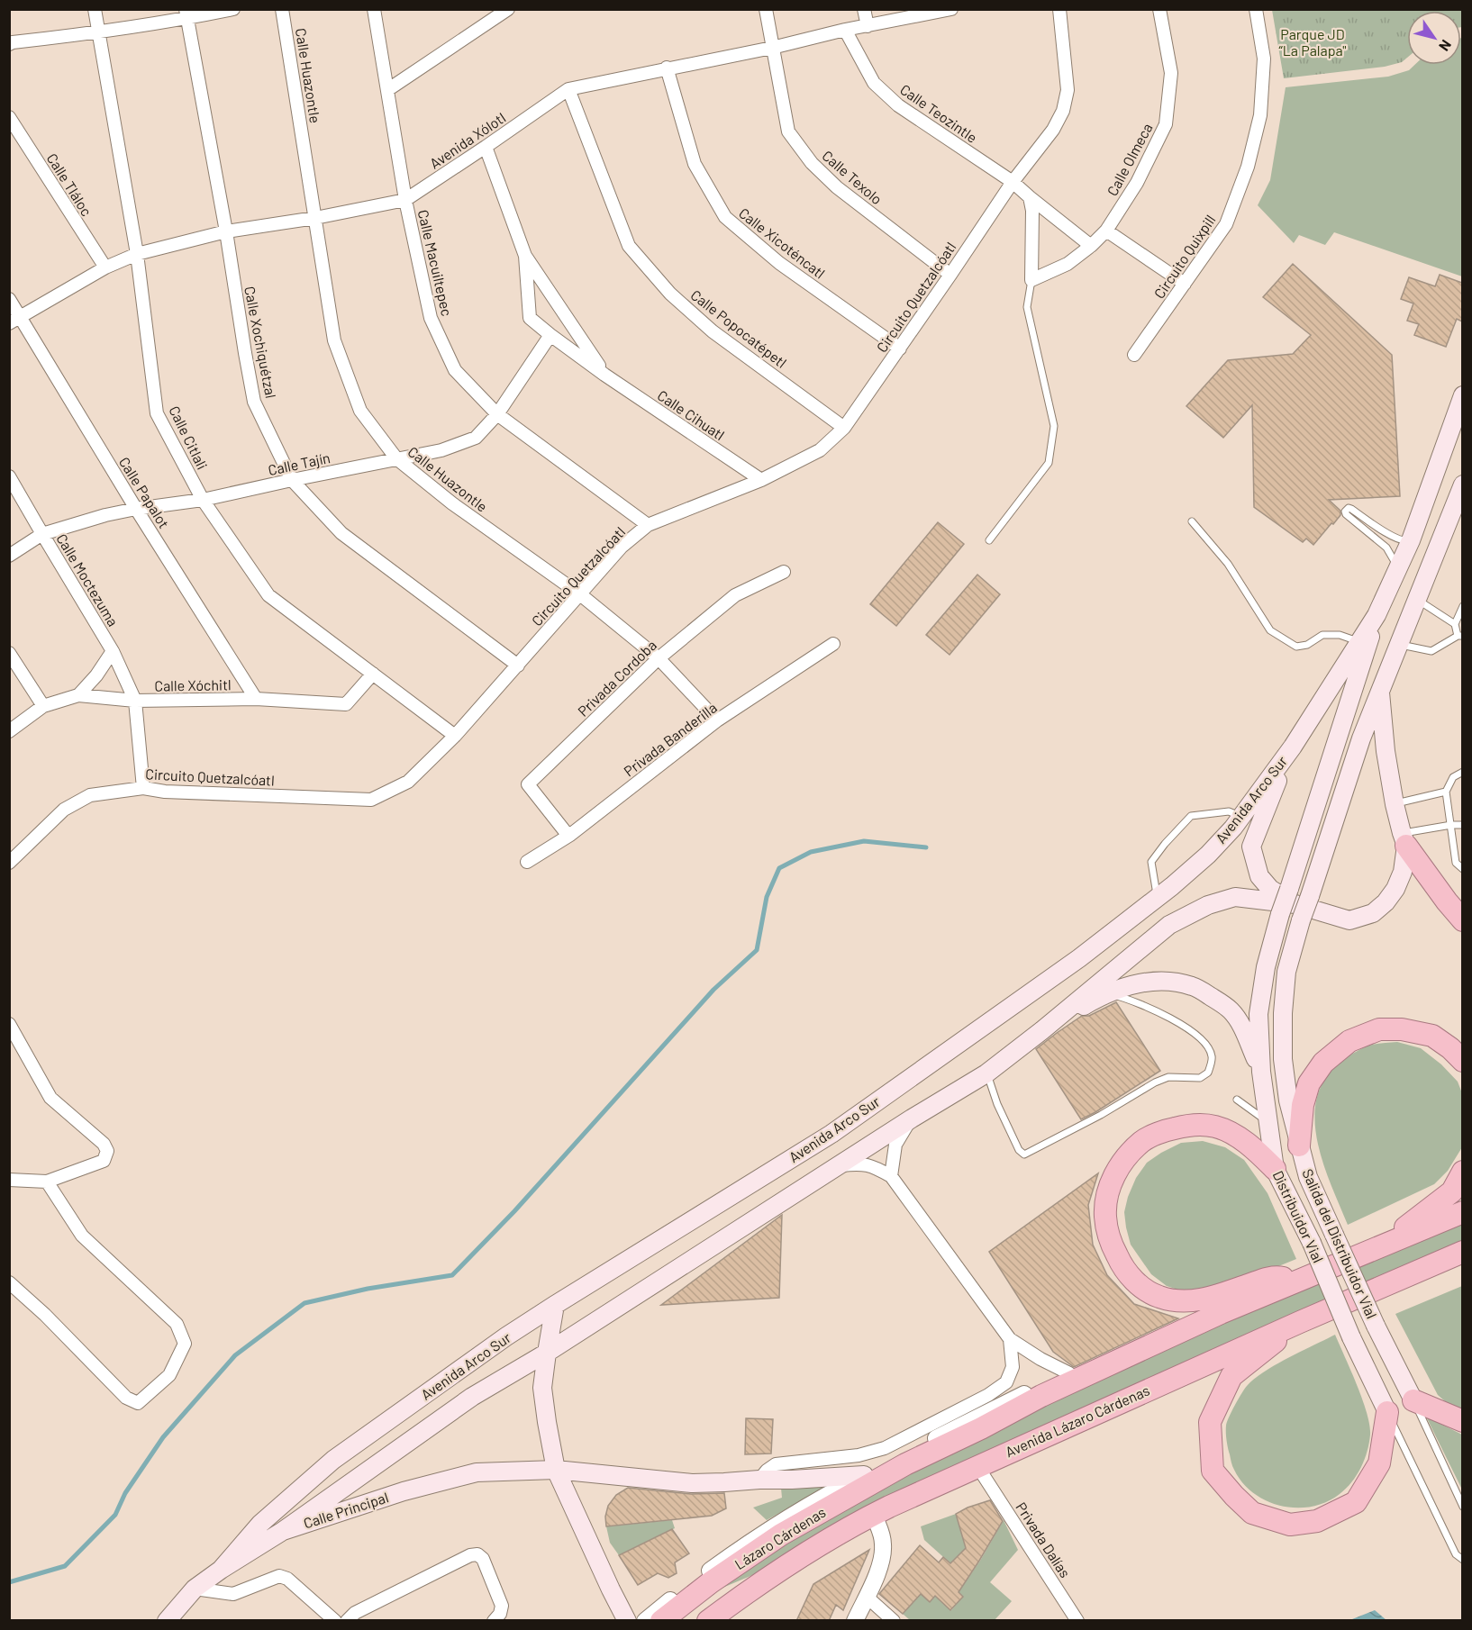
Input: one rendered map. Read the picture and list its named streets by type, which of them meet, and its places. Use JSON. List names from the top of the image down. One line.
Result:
{"streets":{"highway":["Avenida Lázaro Cárdenas","Lázaro Cárdenas"],"main road":["Avenida Arco Sur","Distribuidor Vial","Salida del Distribuidor Vial","Calle Principal"],"street":["Calle Huazontle","Calle Teozintle","Avenida Xólotl","Calle Olmeca","Calle Texolo","Calle Tláloc","Calle Xicoténcatl","Circuito Quixpill","Calle Macuiltepec","Circuito Quetzalcóatl","Calle Popocatépetl","Calle Xochiquétzal","Calle Cihuatl","Calle Citlali","Calle Tajín","Calle Papalot","Calle Moctezuma","Privada Cordoba","Calle Xóchitl","Privada Banderilla","Privada Dalías"]},"crossings":[["Calle Huazontle","Avenida Xólotl"],["Calle Huazontle","Circuito Quetzalcóatl"],["Calle Huazontle","Calle Tajín"],["Calle Huazontle","Privada Cordoba"],["Calle Huazontle","Privada Banderilla"],["Calle Teozintle","Avenida Xólotl"],["Calle Teozintle","Calle Olmeca"],["Calle Teozintle","Circuito Quetzalcóatl"],["Avenida Xólotl","Calle Texolo"],["Avenida Xólotl","Calle Tláloc"],["Avenida Xólotl","Calle Xicoténcatl"],["Avenida Xólotl","Calle Macuiltepec"],["Avenida Xólotl","Calle Popocatépetl"],["Avenida Xólotl","Calle Xochiquétzal"],["Avenida Xólotl","Calle Cihuatl"],["Avenida Xólotl","Calle Citlali"],["Avenida Xólotl","Calle Papalot"],["Calle Texolo","Circuito Quetzalcóatl"],["Calle Xicoténcatl","Circuito Quetzalcóatl"],["Calle Macuiltepec","Circuito Quetzalcóatl"],["Calle Macuiltepec","Calle Tajín"],["Circuito Quetzalcóatl","Calle Popocatépetl"],["Circuito Quetzalcóatl","Calle Xochiquétzal"],["Circuito Quetzalcóatl","Calle Cihuatl"],["Circuito Quetzalcóatl","Calle Citlali"],["Circuito Quetzalcóatl","Calle Moctezuma"],["Calle Xochiquétzal","Calle Tajín"],["Calle Cihuatl","Calle Tajín"],["Calle Citlali","Calle Tajín"],["Calle Citlali","Calle Xóchitl"],["Calle Tajín","Calle Papalot"],["Calle Tajín","Calle Moctezuma"],["Calle Papalot","Calle Xóchitl"],["Calle Moctezuma","Calle Xóchitl"],["Privada Cordoba","Privada Banderilla"],["Avenida Arco Sur","Distribuidor Vial"],["Avenida Arco Sur","Salida del Distribuidor Vial"],["Avenida Arco Sur","Calle Principal"]],"parks":["Parque JD “La Palapa\""],"north":"bottom right"}
